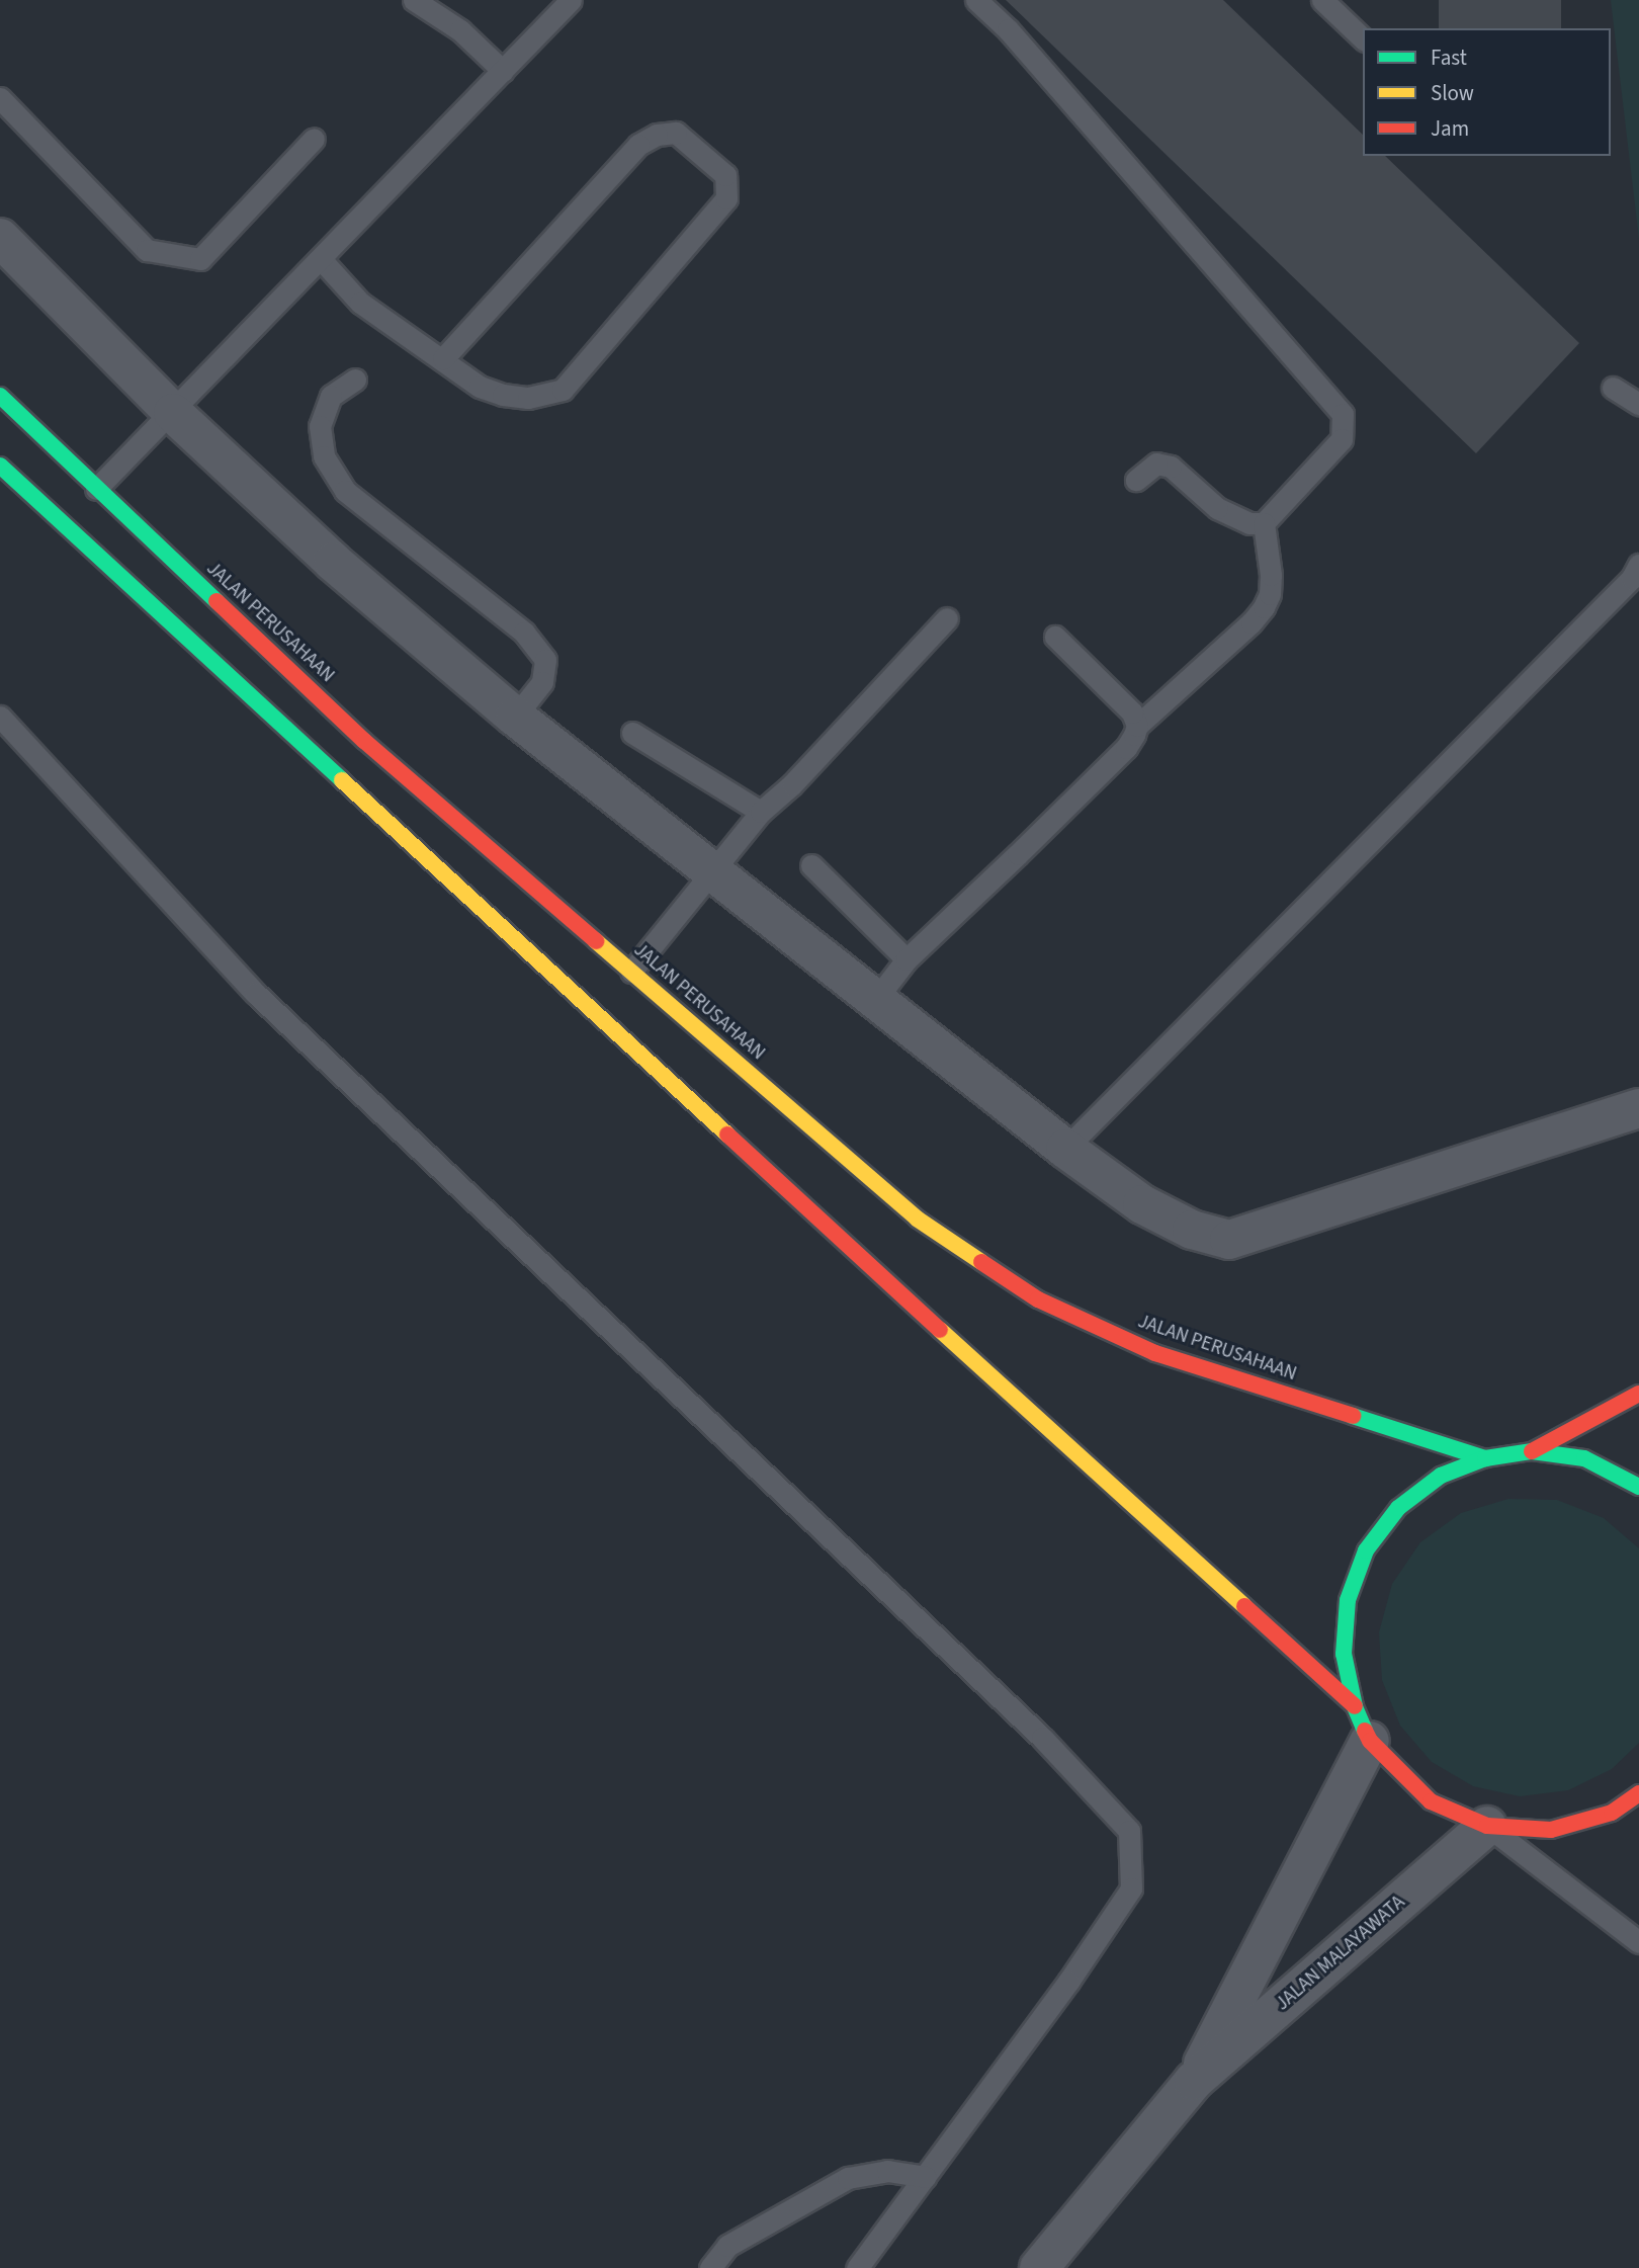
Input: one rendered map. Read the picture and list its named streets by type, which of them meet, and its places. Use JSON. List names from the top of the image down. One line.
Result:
{"streets":{"main road":["JALAN PERUSAHAAN"],"street":["JALAN MALAYAWATA"]},"legend":["Fast","Slow","Jam"]}
